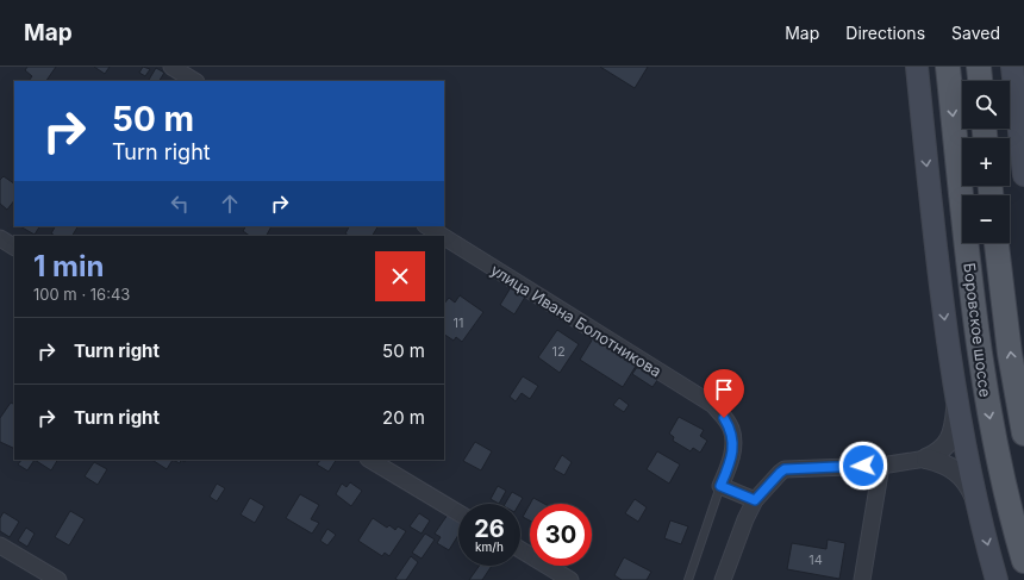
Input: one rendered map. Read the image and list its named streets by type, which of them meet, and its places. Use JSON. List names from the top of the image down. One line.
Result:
{"streets":{"main road":["Боровское шоссе"],"street":["улица Ивана Болотникова"]},"house_numbers":["11","12","14"],"page":{"header":"Map","nav":["Map","Directions","Saved"],"map_buttons":["+","−"],"turn":["50 m","Turn right"],"heading":["1 min","100 m · 16:43"],"list":[{"name":"Turn right","value":"50 m"},{"name":"Turn right","value":"20 m"}],"speed":"26 km/h","limit":"30"}}
